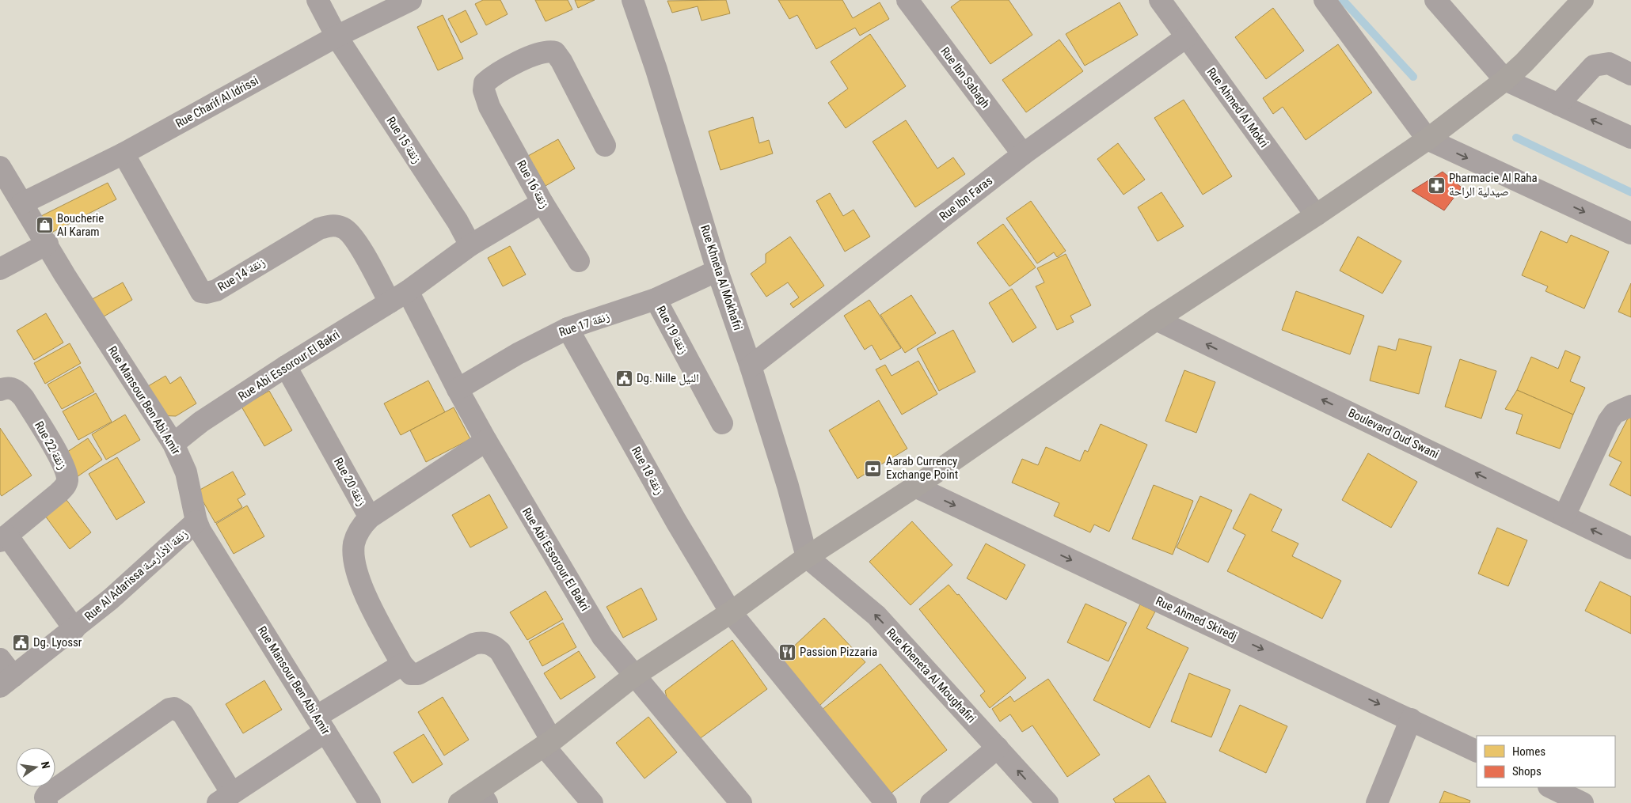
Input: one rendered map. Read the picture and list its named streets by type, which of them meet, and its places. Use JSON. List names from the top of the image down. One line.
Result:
{"streets":{"street":["Rue Ibn Sabagh","Rue Charif Al Idrissi","Rue Ahmed Al Mokri","Rue 15 زنقة","Rue 16 زنقة","Rue Ibn Faras","Rue 14 زنقة","Rue Khneta Al Mokhafri","Rue 17 زنقة","Rue 19 زنقة","Rue Abi Essorour El Bakri","Rue Mansour Ben Abi Amir","Boulevard Oud Swani","Rue 22 زنقة","Rue 18 زنقة","Rue 20 زنقة","Rue Al Adarissa زنقة الأدارسة","Rue Ahmed Skiredj","Rue Kheneta Al Moughafiri"]},"crossings":[["Rue Ibn Sabagh","Rue Ibn Faras"],["Rue Charif Al Idrissi","Rue 15 زنقة"],["Rue Charif Al Idrissi","Rue 14 زنقة"],["Rue Charif Al Idrissi","Rue Mansour Ben Abi Amir"],["Rue Ahmed Al Mokri","Rue Ibn Faras"],["Rue 15 زنقة","Rue Abi Essorour El Bakri"],["Rue 16 زنقة","Rue Abi Essorour El Bakri"],["Rue Ibn Faras","Rue Khneta Al Mokhafri"],["Rue 14 زنقة","Rue Abi Essorour El Bakri"],["Rue Khneta Al Mokhafri","Rue 17 زنقة"],["Rue Khneta Al Mokhafri","Rue Kheneta Al Moughafiri"],["Rue 17 زنقة","Rue 19 زنقة"],["Rue 17 زنقة","Rue Abi Essorour El Bakri"],["Rue 17 زنقة","Rue 18 زنقة"],["Rue Abi Essorour El Bakri","Rue Mansour Ben Abi Amir"],["Rue Abi Essorour El Bakri","Rue 20 زنقة"],["Rue Mansour Ben Abi Amir","Rue Al Adarissa زنقة الأدارسة"]],"one_way":["Boulevard Oud Swani","Rue Ahmed Skiredj","Rue Kheneta Al Moughafiri"],"places":{"pharmacy":["Pharmacie Al Raha صيدلية الراحة"],"shop":["Boucherie Al Karam"],"public building":["Dg. Nille النيل","Dg. Lyossr"],"bank":["Aarab Currency Exchange Point"],"restaurant":["Passion Pizzaria"]},"legend":["Homes","Shops"],"north":"right"}
